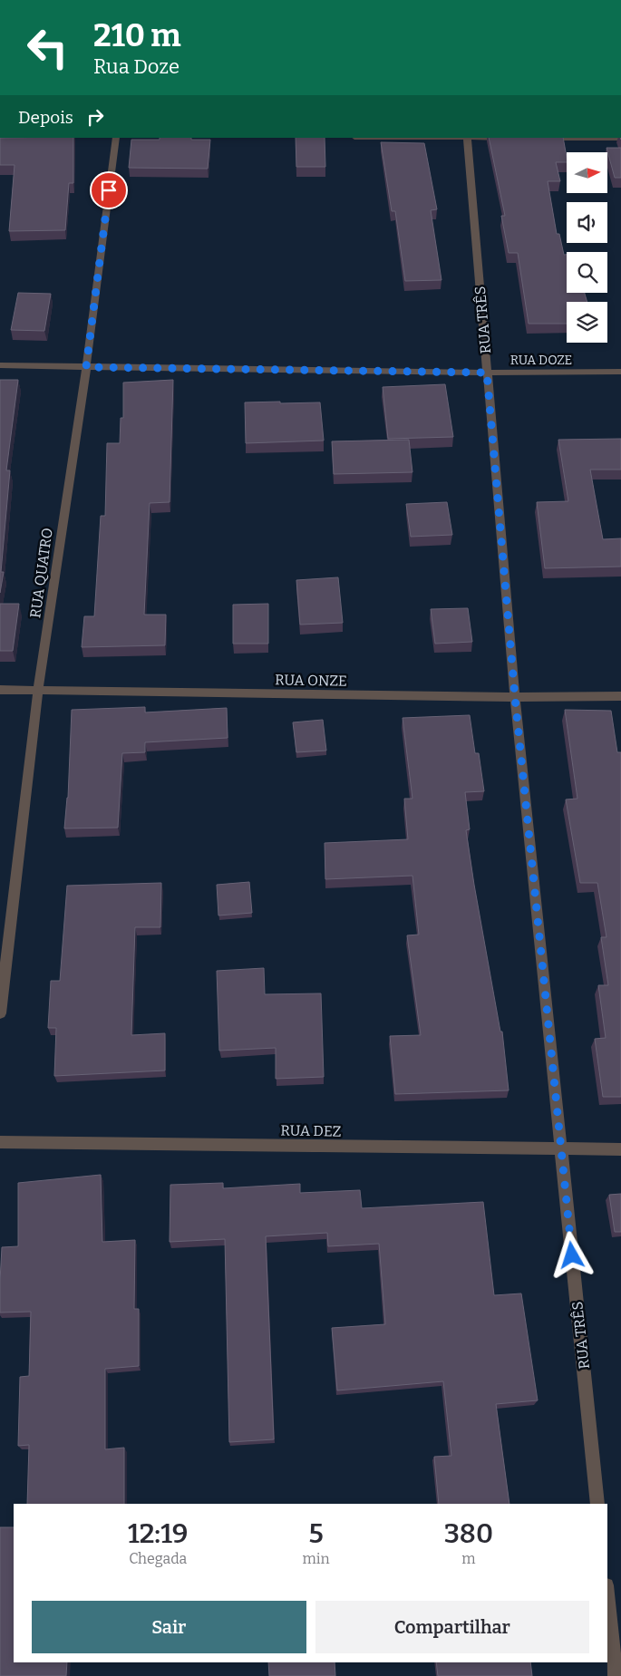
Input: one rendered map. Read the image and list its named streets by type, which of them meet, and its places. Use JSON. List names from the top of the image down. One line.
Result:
{"streets":{"street":["RUA TRÊS","RUA DOZE","RUA QUATRO","RUA ONZE","RUA DEZ"]},"crossings":[["RUA TRÊS","RUA DOZE"],["RUA TRÊS","RUA ONZE"],["RUA TRÊS","RUA DEZ"],["RUA DOZE","RUA QUATRO"],["RUA QUATRO","RUA ONZE"]],"north":"right","page":{"turn":["210 m","Rua Doze"],"then":"Depois","eta":["12:19","Chegada","5","min","380","m"],"buttons":["Sair","Compartilhar"]}}
